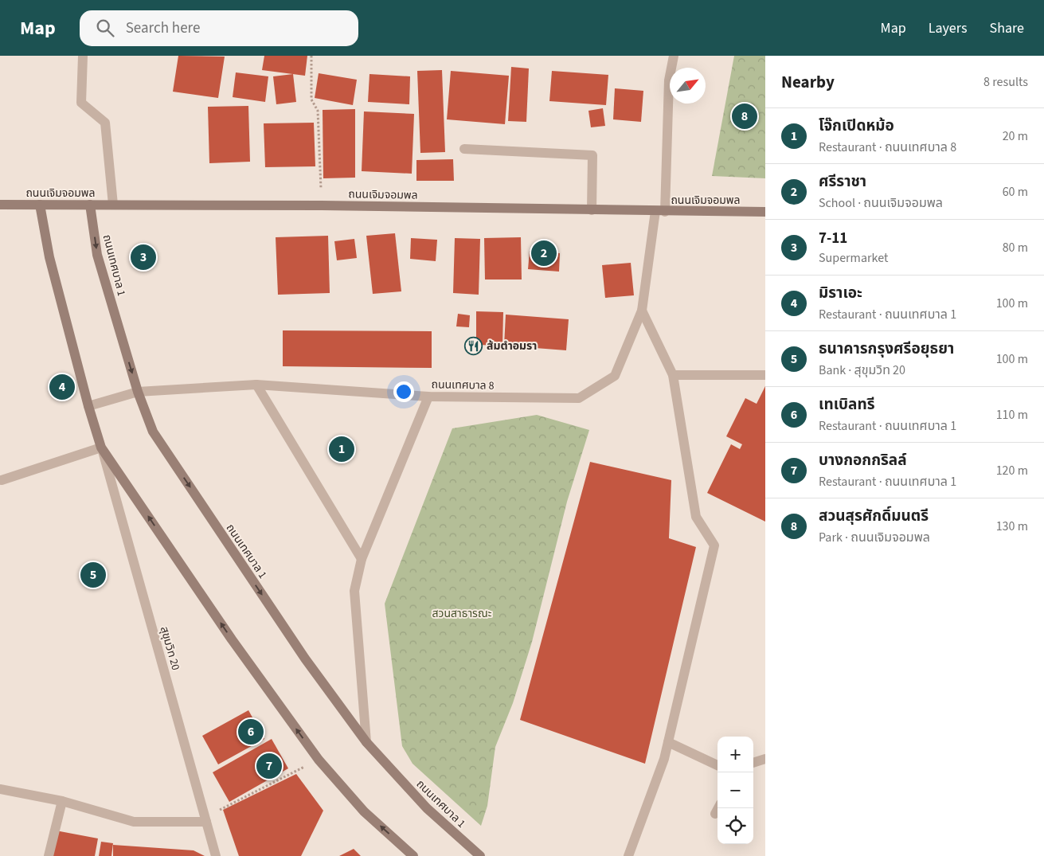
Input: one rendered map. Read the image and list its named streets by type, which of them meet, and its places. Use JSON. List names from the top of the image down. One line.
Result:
{"streets":{"street":["ถนนเจิมจอมพล","ถนนเทศบาล 1","ถนนเทศบาล 8","สุขุมวิท 20"]},"crossings":[["ถนนเจิมจอมพล","ถนนเทศบาล 1"],["ถนนเจิมจอมพล","ถนนเทศบาล 8"],["ถนนเทศบาล 1","ถนนเทศบาล 8"]],"parks":["สวนสาธารณะ"],"places":{"restaurant":["ส้มตำอมรา"]},"north":"top right","page":{"header":"Map","search":"Search here","nav":["Map","Layers","Share"],"heading":["Nearby","8 results"],"pins":["8","2","3","4","1","5","6","7"],"list":[{"mark":"1","name":"โจ๊กเปิดหม้อ","note":"Restaurant · ถนนเทศบาล 8","value":"20 m"},{"mark":"2","name":"ศรีราชา","note":"School · ถนนเจิมจอมพล","value":"60 m"},{"mark":"3","name":"7-11","note":"Supermarket","value":"80 m"},{"mark":"4","name":"มิราเอะ","note":"Restaurant · ถนนเทศบาล 1","value":"100 m"},{"mark":"5","name":"ธนาคารกรุงศรีอยุธยา","note":"Bank · สุขุมวิท 20","value":"100 m"},{"mark":"6","name":"เทเบิลทรี","note":"Restaurant · ถนนเทศบาล 1","value":"110 m"},{"mark":"7","name":"บางกอกกริลล์","note":"Restaurant · ถนนเทศบาล 1","value":"120 m"},{"mark":"8","name":"สวนสุรศักดิ์มนตรี","note":"Park · ถนนเจิมจอมพล","value":"130 m"}],"map_buttons":["+","−"]}}
